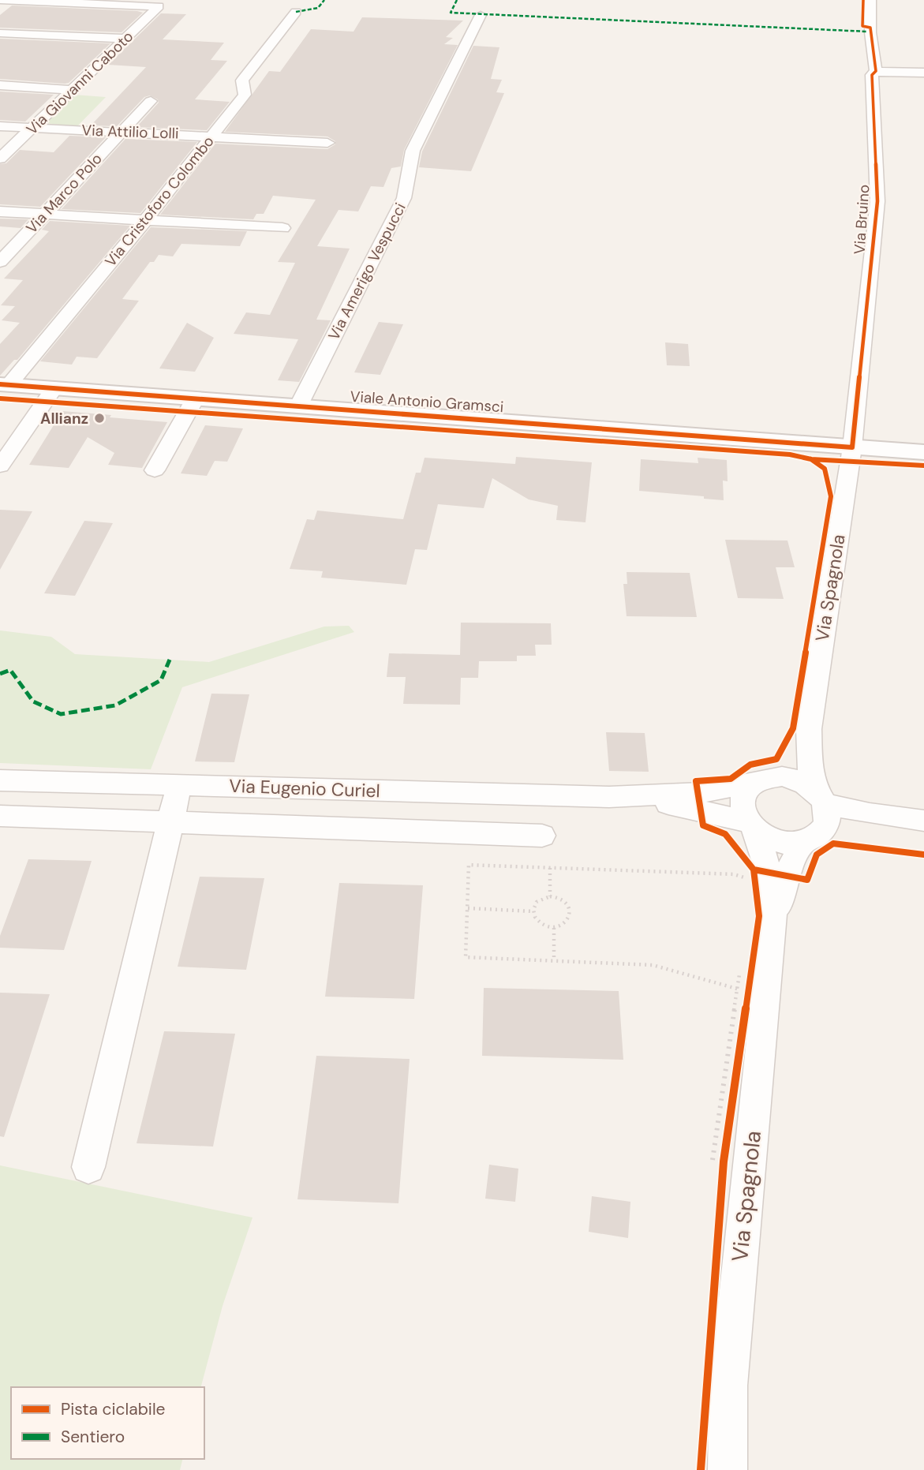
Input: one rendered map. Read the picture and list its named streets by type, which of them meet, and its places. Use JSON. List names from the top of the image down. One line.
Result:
{"streets":{"street":["Via Giovanni Caboto","Via Attilio Lolli","Via Marco Polo","Via Cristoforo Colombo","Via Bruino","Via Amerigo Vespucci","Viale Antonio Gramsci","Via Spagnola","Via Eugenio Curiel"]},"crossings":[["Via Giovanni Caboto","Via Attilio Lolli"],["Via Attilio Lolli","Via Marco Polo"],["Via Attilio Lolli","Via Cristoforo Colombo"],["Via Cristoforo Colombo","Viale Antonio Gramsci"],["Via Bruino","Viale Antonio Gramsci"],["Via Bruino","Via Spagnola"],["Via Amerigo Vespucci","Viale Antonio Gramsci"],["Viale Antonio Gramsci","Via Spagnola"],["Via Spagnola","Via Eugenio Curiel"]],"places":["Allianz"],"legend":["Pista ciclabile","Sentiero"]}
